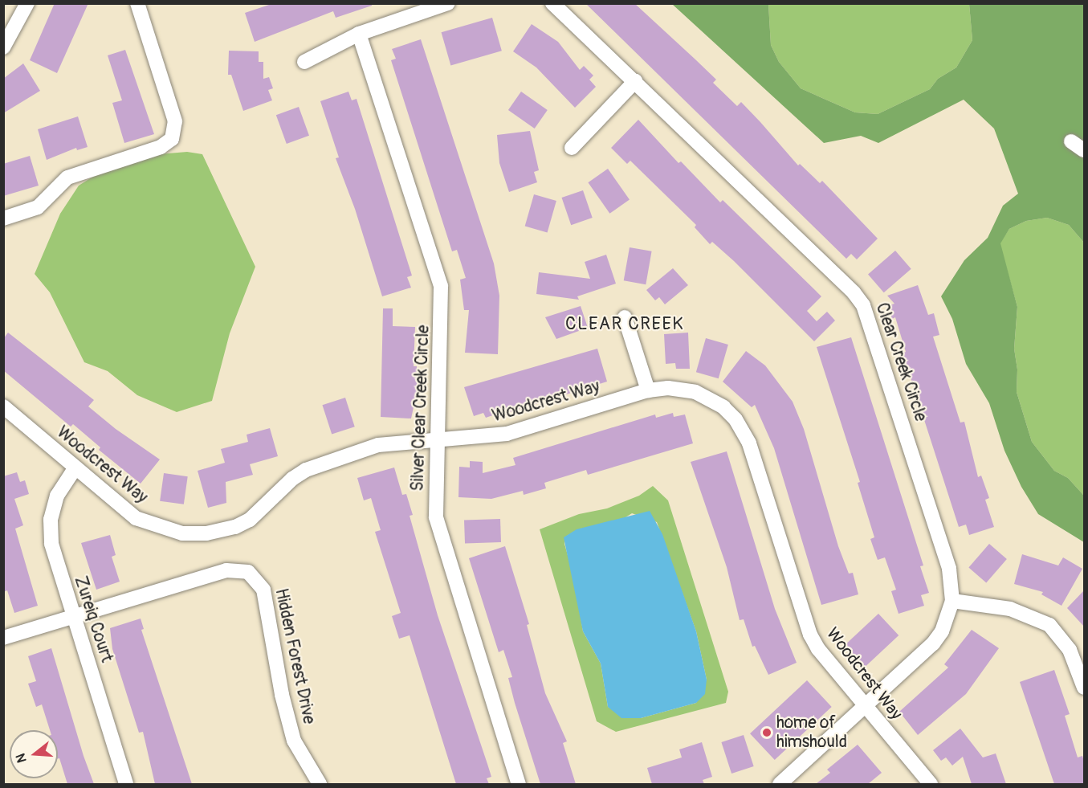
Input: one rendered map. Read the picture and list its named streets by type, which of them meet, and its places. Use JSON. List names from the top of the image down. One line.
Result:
{"streets":{"street":["Clear Creek Circle","Woodcrest Way","Silver Clear Creek Circle","Zureiq Court","Hidden Forest Drive"]},"crossings":[["Clear Creek Circle","Woodcrest Way"],["Woodcrest Way","Silver Clear Creek Circle"],["Woodcrest Way","Zureiq Court"],["Zureiq Court","Hidden Forest Drive"]],"districts":["CLEAR CREEK"],"places":["home of himshould"],"north":"left"}
